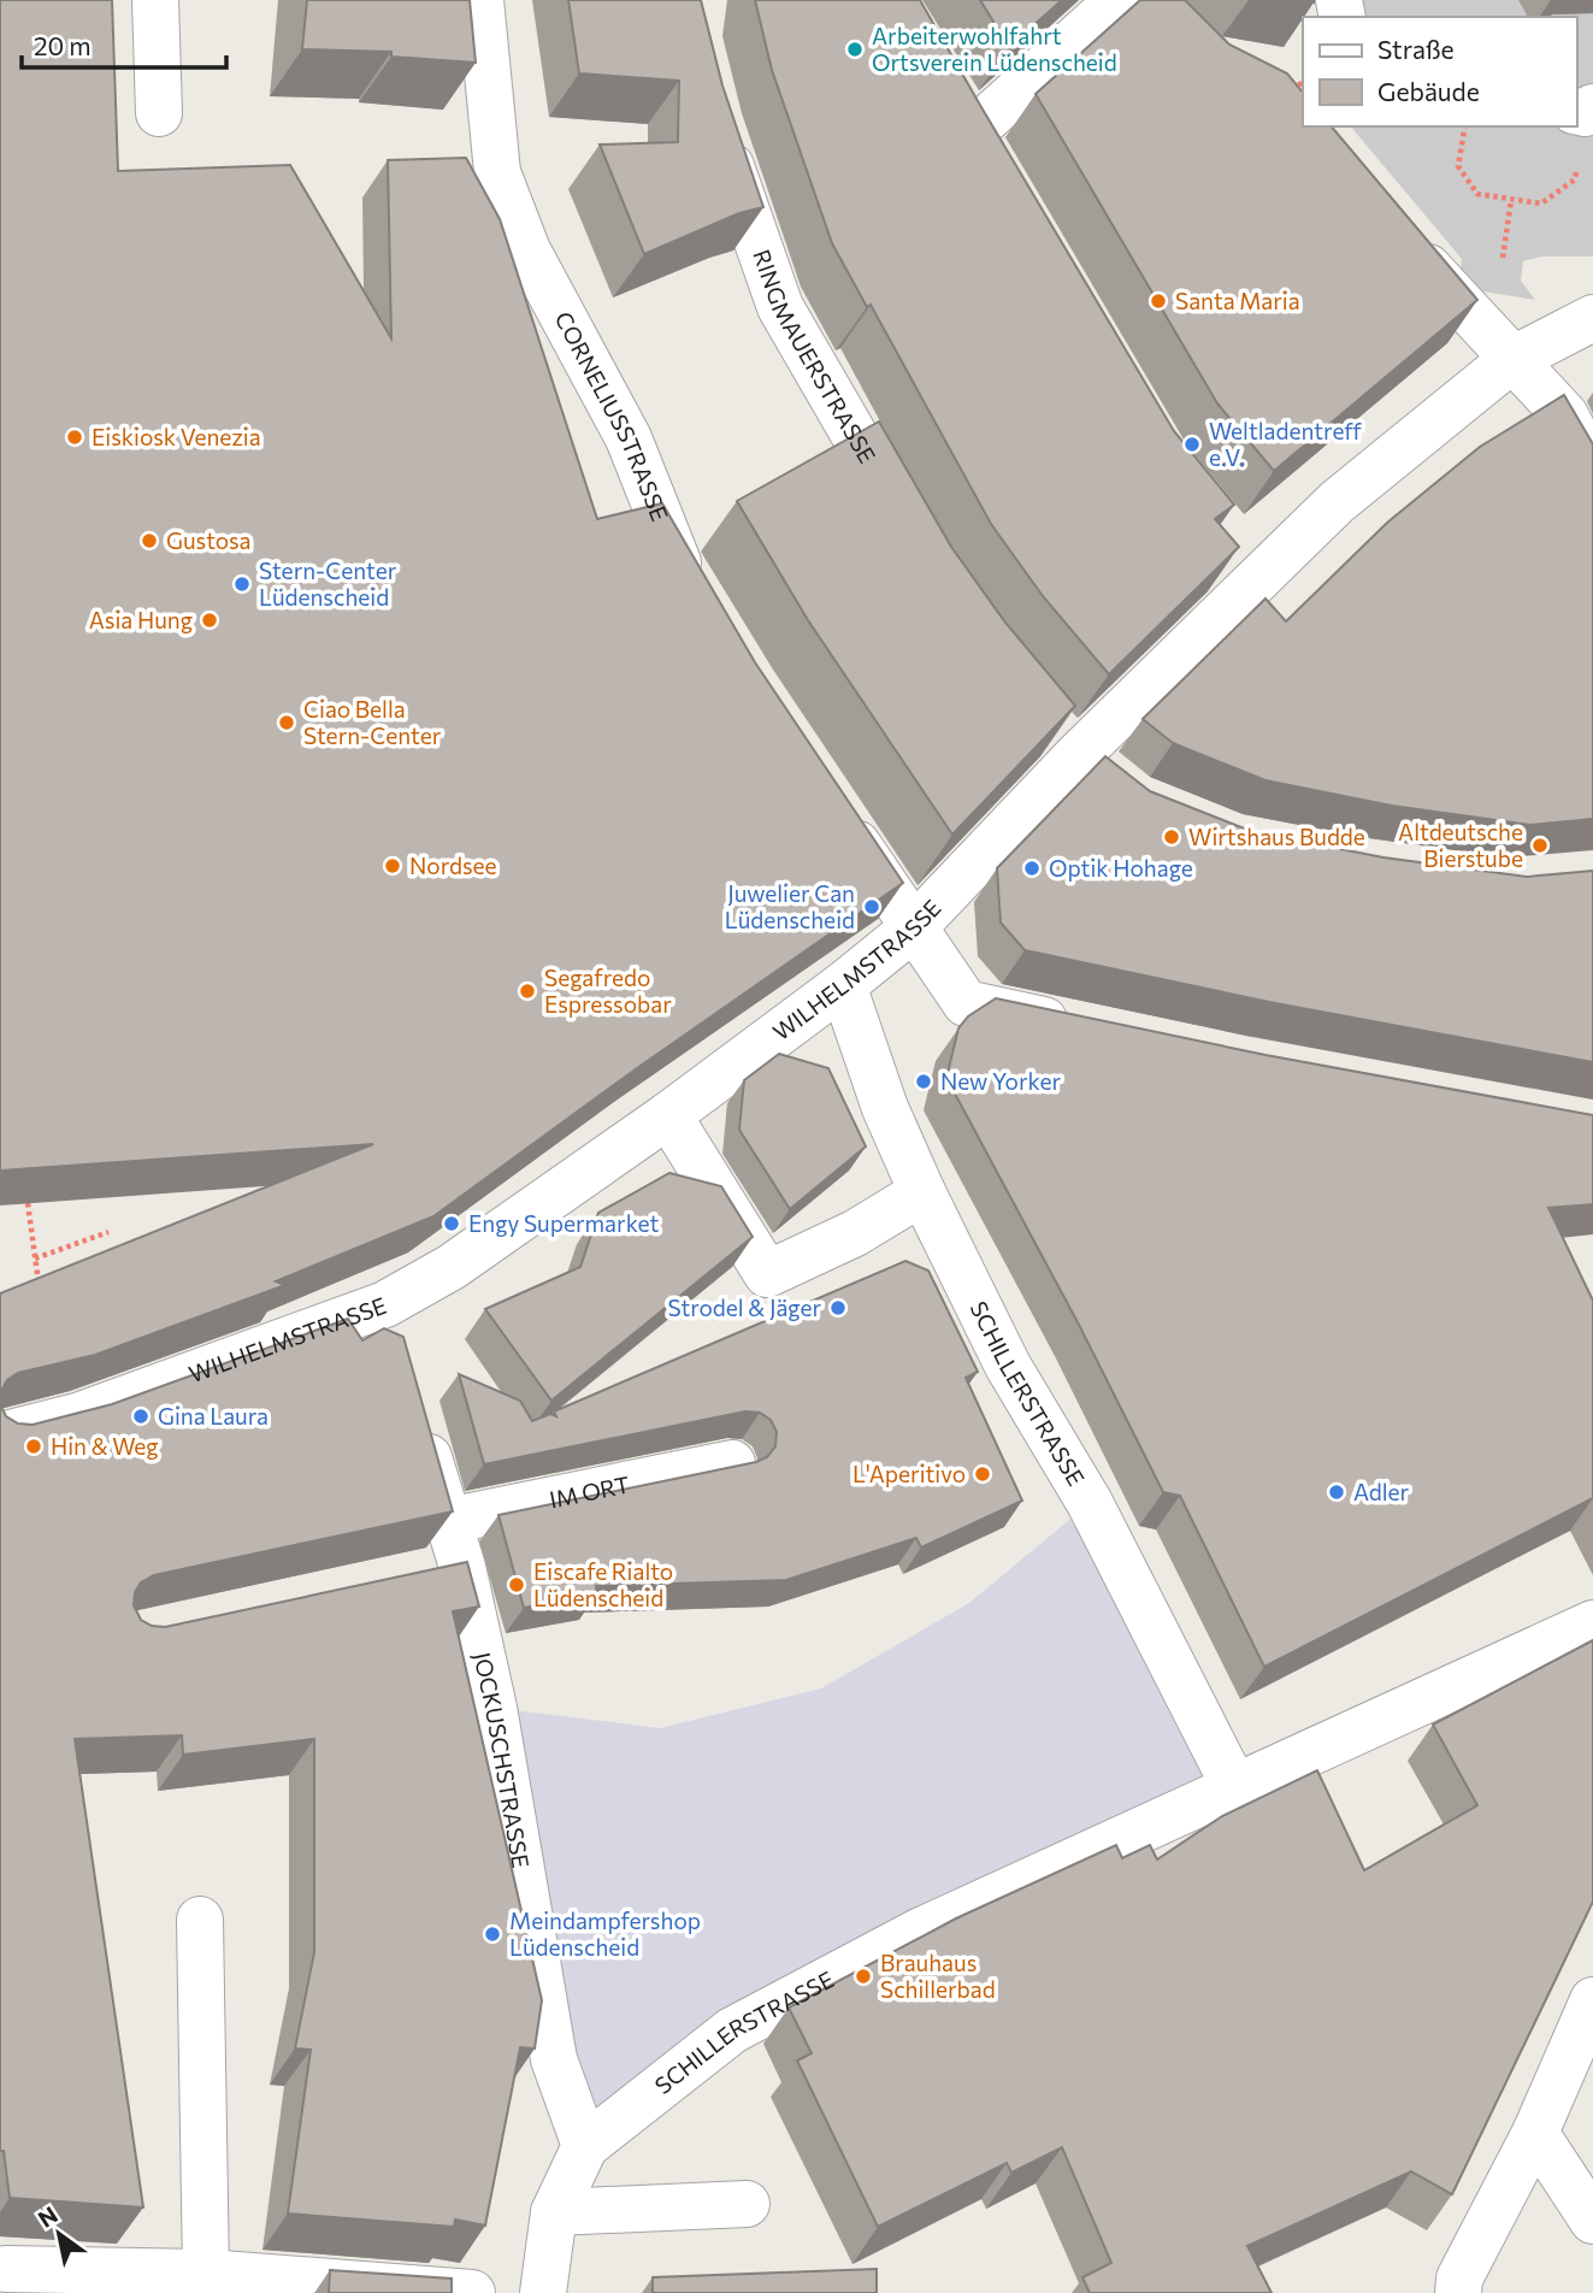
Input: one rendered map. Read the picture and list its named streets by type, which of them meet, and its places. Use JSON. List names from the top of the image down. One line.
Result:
{"streets":{"street":["RINGMAUERSTRASSE","CORNELIUSSTRASSE","WILHELMSTRASSE","SCHILLERSTRASSE","IM ORT","JOCKUSCHSTRASSE"]},"crossings":[["WILHELMSTRASSE","SCHILLERSTRASSE"],["SCHILLERSTRASSE","JOCKUSCHSTRASSE"],["IM ORT","JOCKUSCHSTRASSE"]],"places":["Arbeiterwohlfahrt Ortsverein Lüdenscheid","Santa Maria","Eiskiosk Venezia","Weltladentreff e.V.","Gustosa","Stern-Center Lüdenscheid","Asia Hung","Ciao Bella Stern-Center","Wirtshaus Budde","Altdeutsche Bierstube","Nordsee","Optik Hohage","Juwelier Can Lüdenscheid","Segafredo Espressobar","New Yorker","Engy Supermarket","Strodel & Jäger","Gina Laura","Hin & Weg","L'Aperitivo","Adler","Eiscafe Rialto Lüdenscheid","Meindampfershop Lüdenscheid","Brauhaus Schillerbad"],"legend":["Straße","Gebäude"],"scale_bar":"20 m","north":"top left"}
